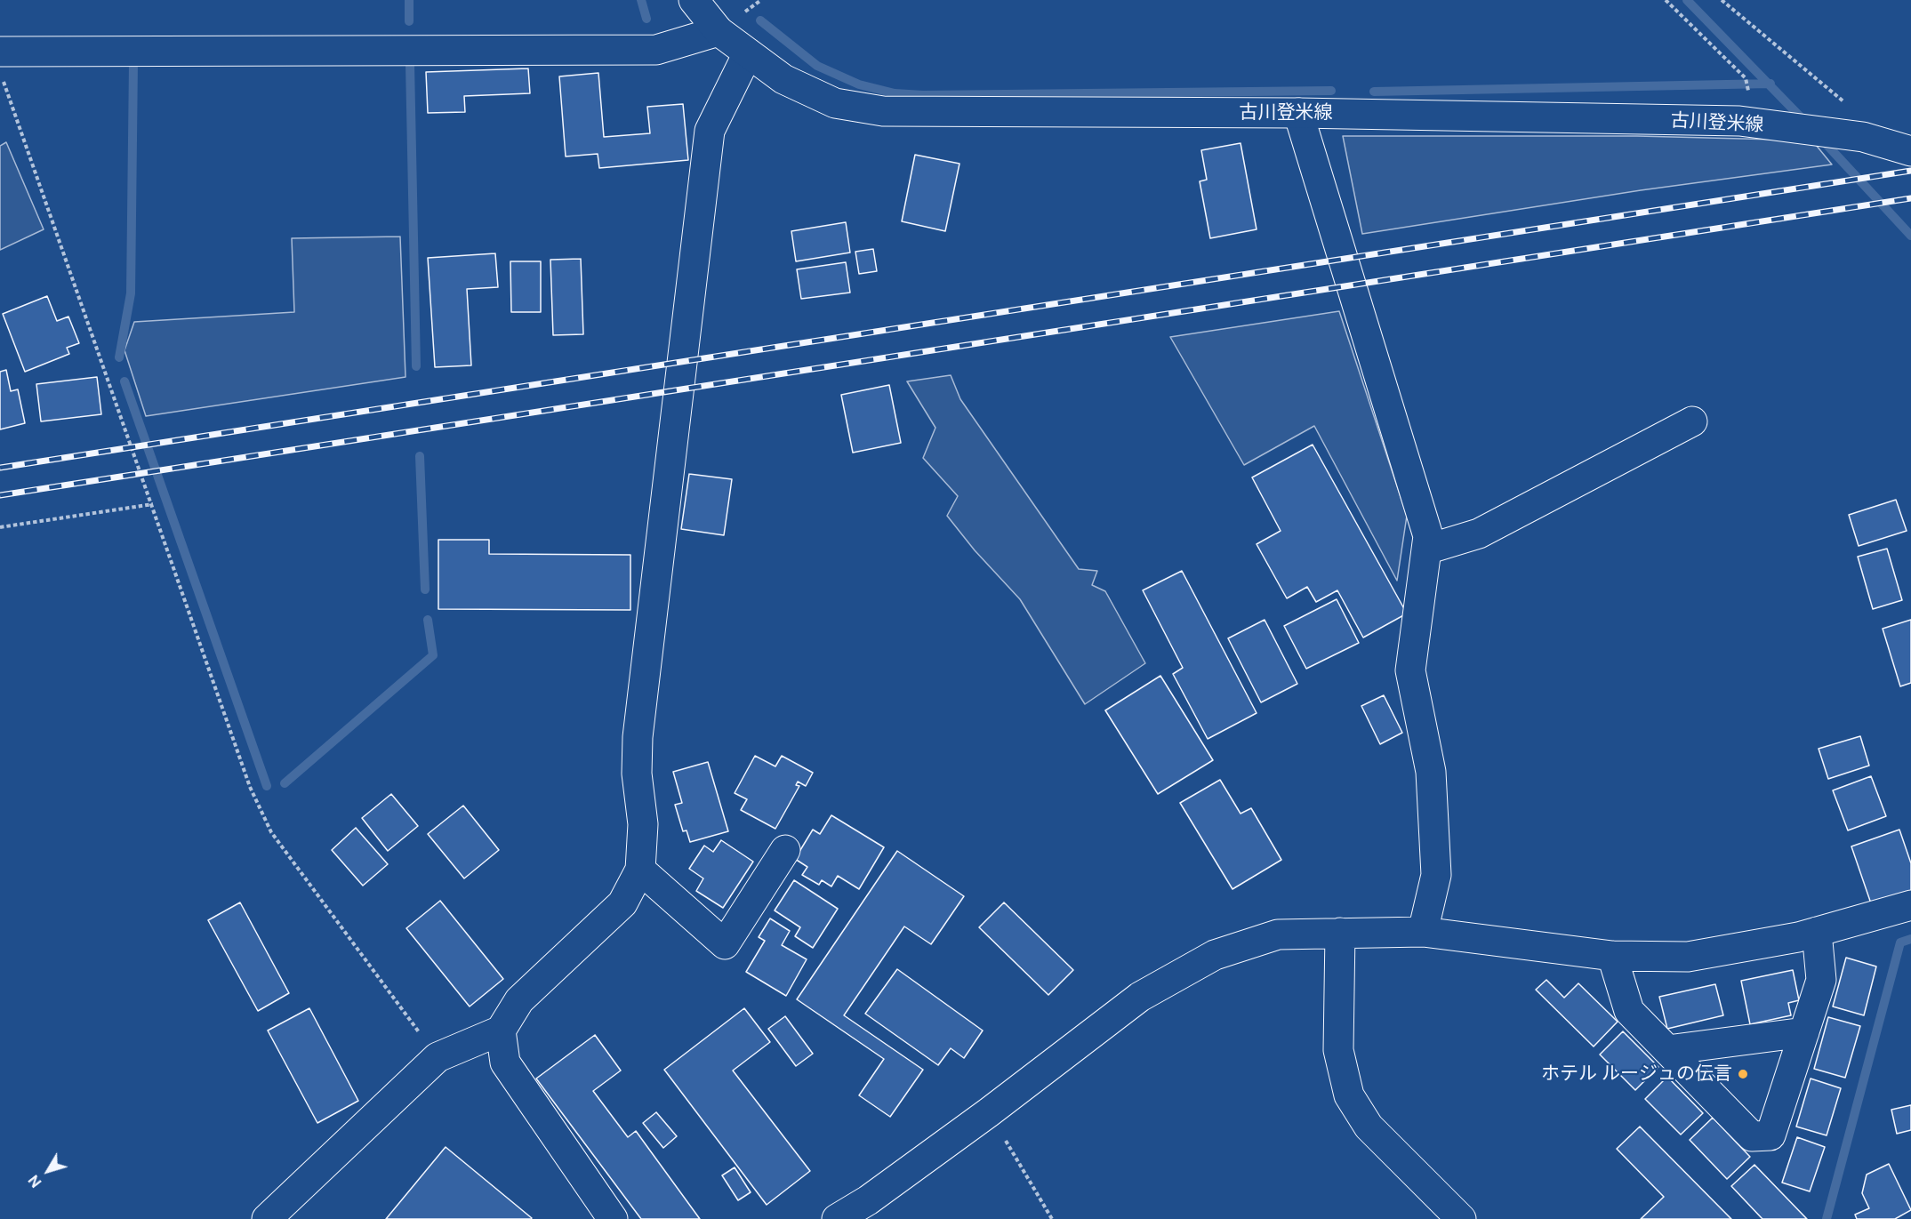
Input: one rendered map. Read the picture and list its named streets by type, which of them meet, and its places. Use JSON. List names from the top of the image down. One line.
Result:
{"streets":{"street":["古川登米線"]},"places":["ホテル ルージュの伝言"],"north":"bottom left"}
